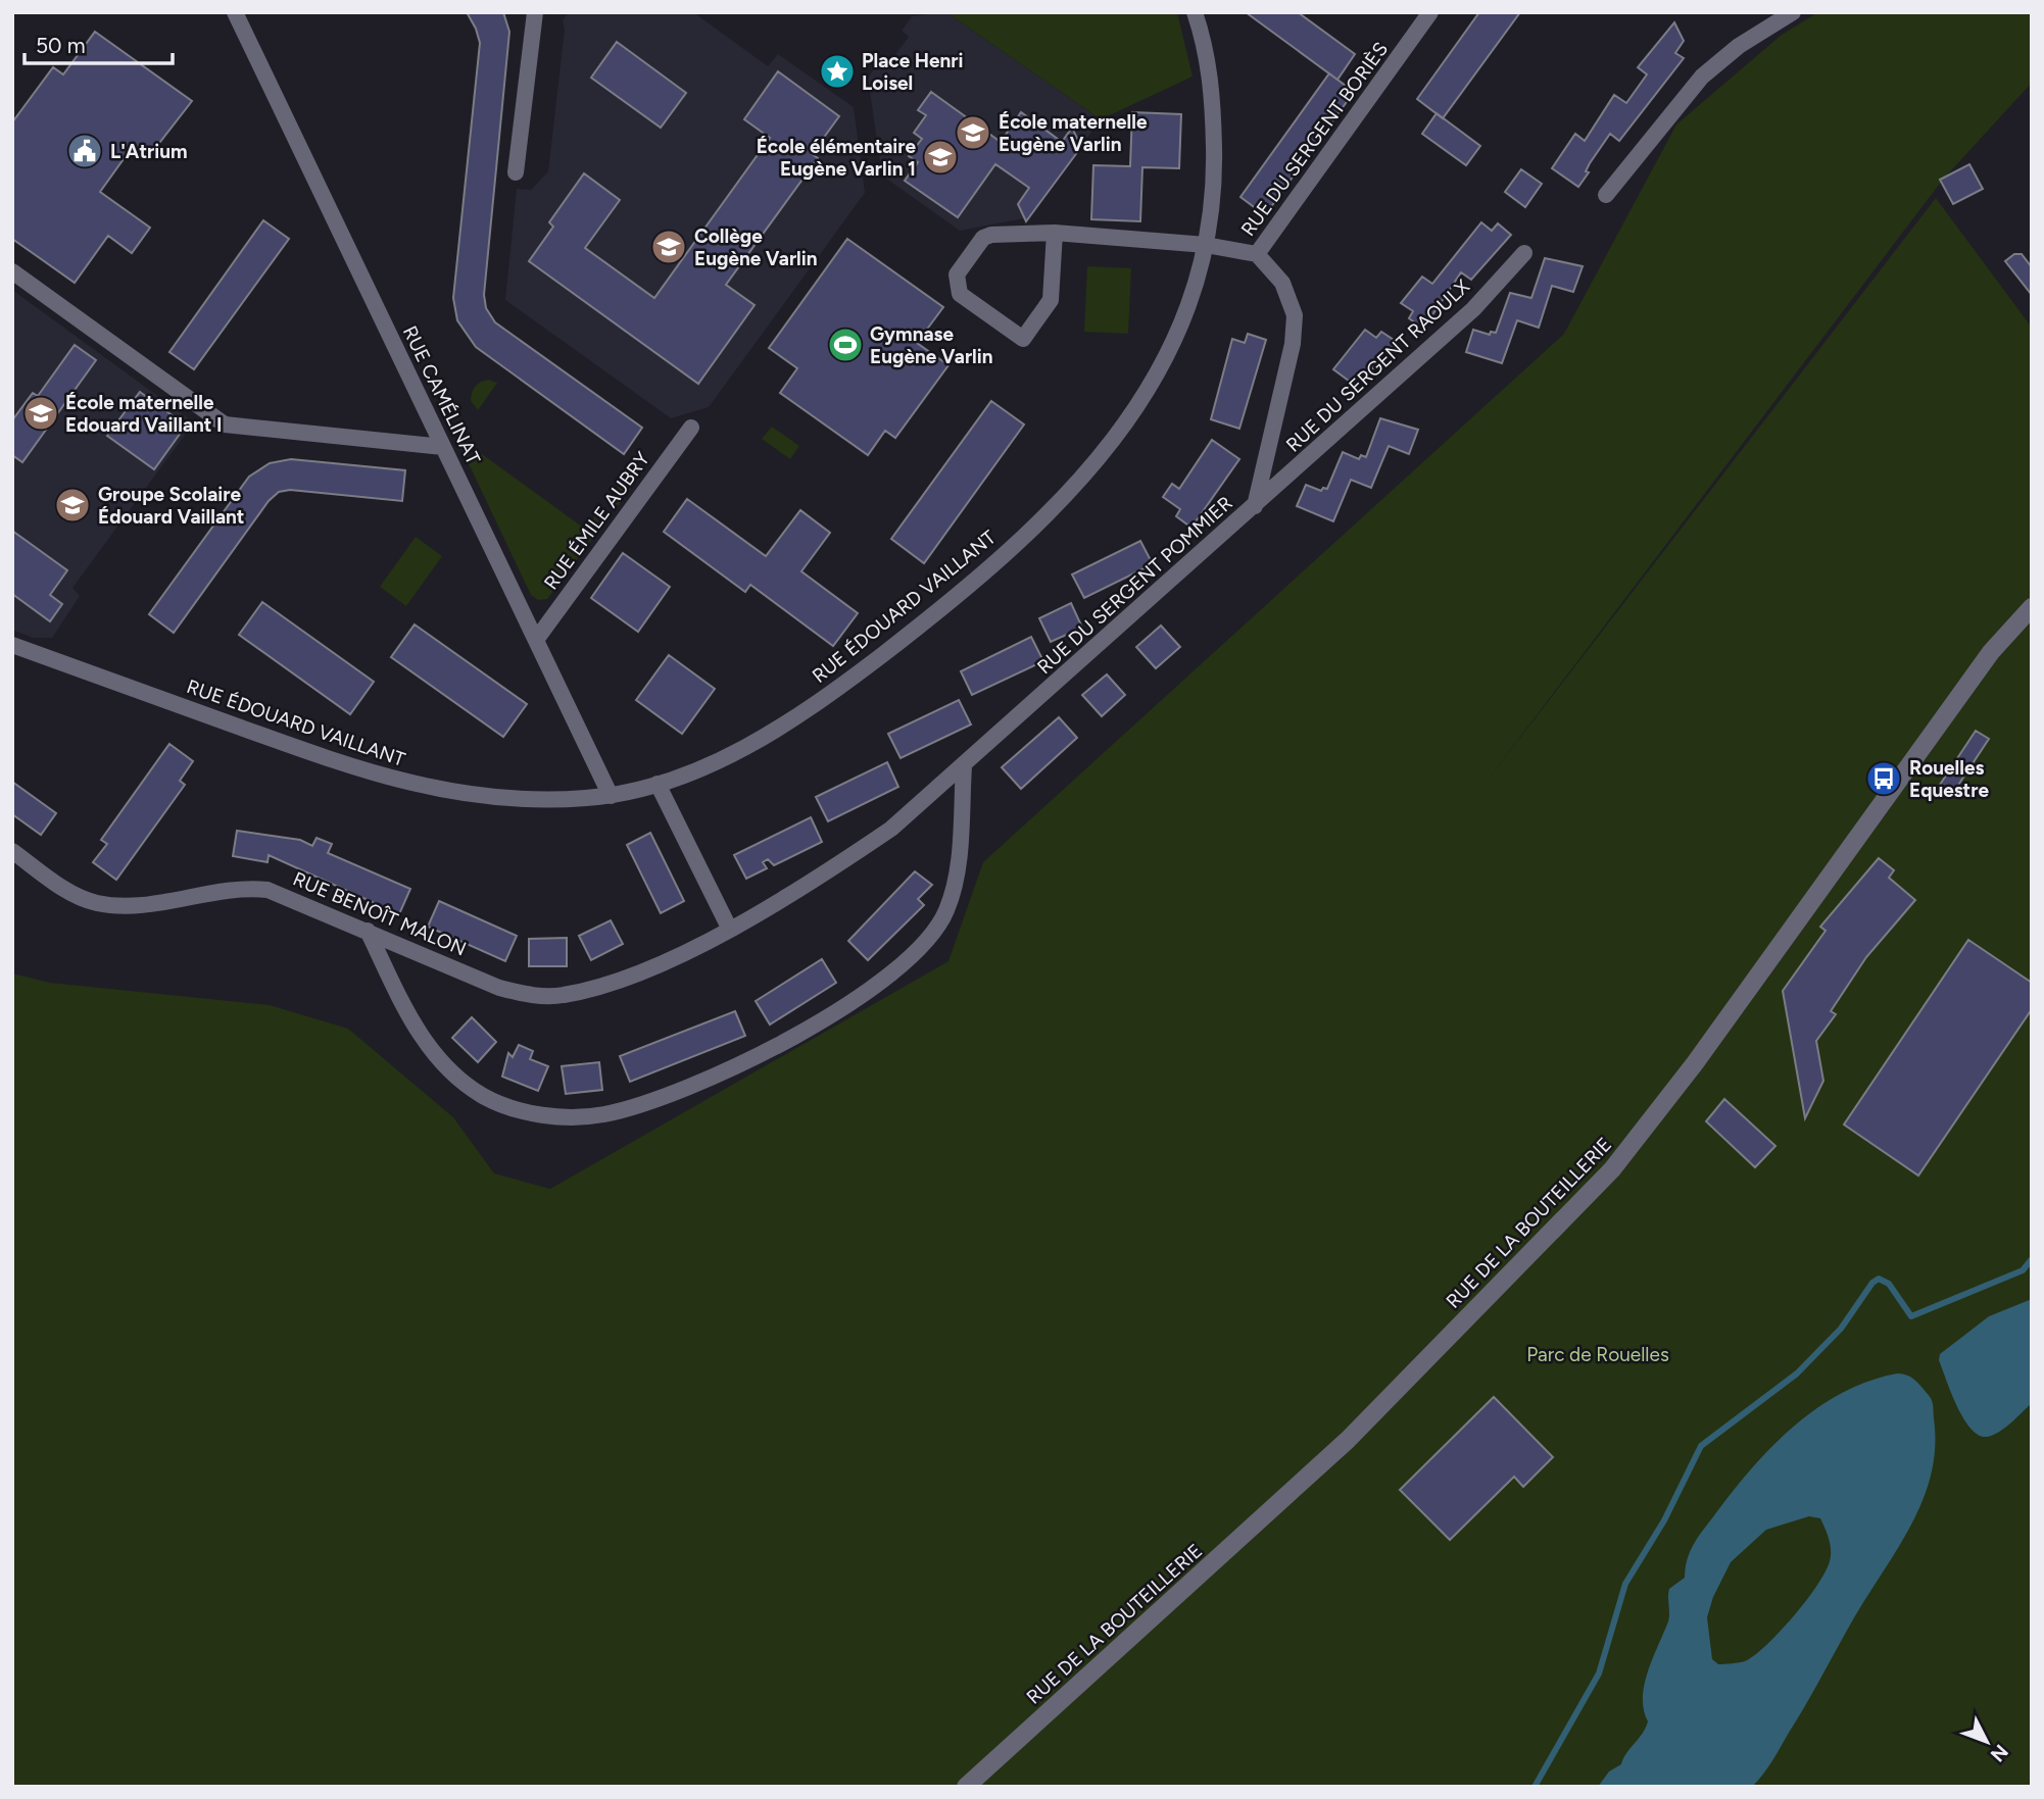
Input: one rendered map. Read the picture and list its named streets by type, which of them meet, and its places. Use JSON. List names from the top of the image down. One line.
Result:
{"streets":{"street":["RUE DU SERGENT BORIÈS","RUE DU SERGENT RAOULX","RUE CAMÉLINAT","RUE ÉMILE AUBRY","RUE DU SERGENT POMMIER","RUE ÉDOUARD VAILLANT","RUE BENOÎT MALON","RUE DE LA BOUTEILLERIE"]},"crossings":[["RUE DU SERGENT BORIÈS","RUE DU SERGENT POMMIER"],["RUE DU SERGENT RAOULX","RUE DU SERGENT POMMIER"],["RUE CAMÉLINAT","RUE ÉMILE AUBRY"],["RUE CAMÉLINAT","RUE ÉDOUARD VAILLANT"],["RUE DU SERGENT POMMIER","RUE BENOÎT MALON"]],"parks":["Parc de Rouelles"],"places":{"place":["Place Henri Loisel"],"school or university":["École maternelle Eugène Varlin","École élémentaire Eugène Varlin 1","Collège Eugène Varlin","École maternelle Edouard Vaillant I","Groupe Scolaire Édouard Vaillant"],"public building":["L'Atrium"],"sports":["Gymnase Eugène Varlin"],"bus stop":["Rouelles Equestre"]},"scale_bar":"50 m","north":"bottom right"}
